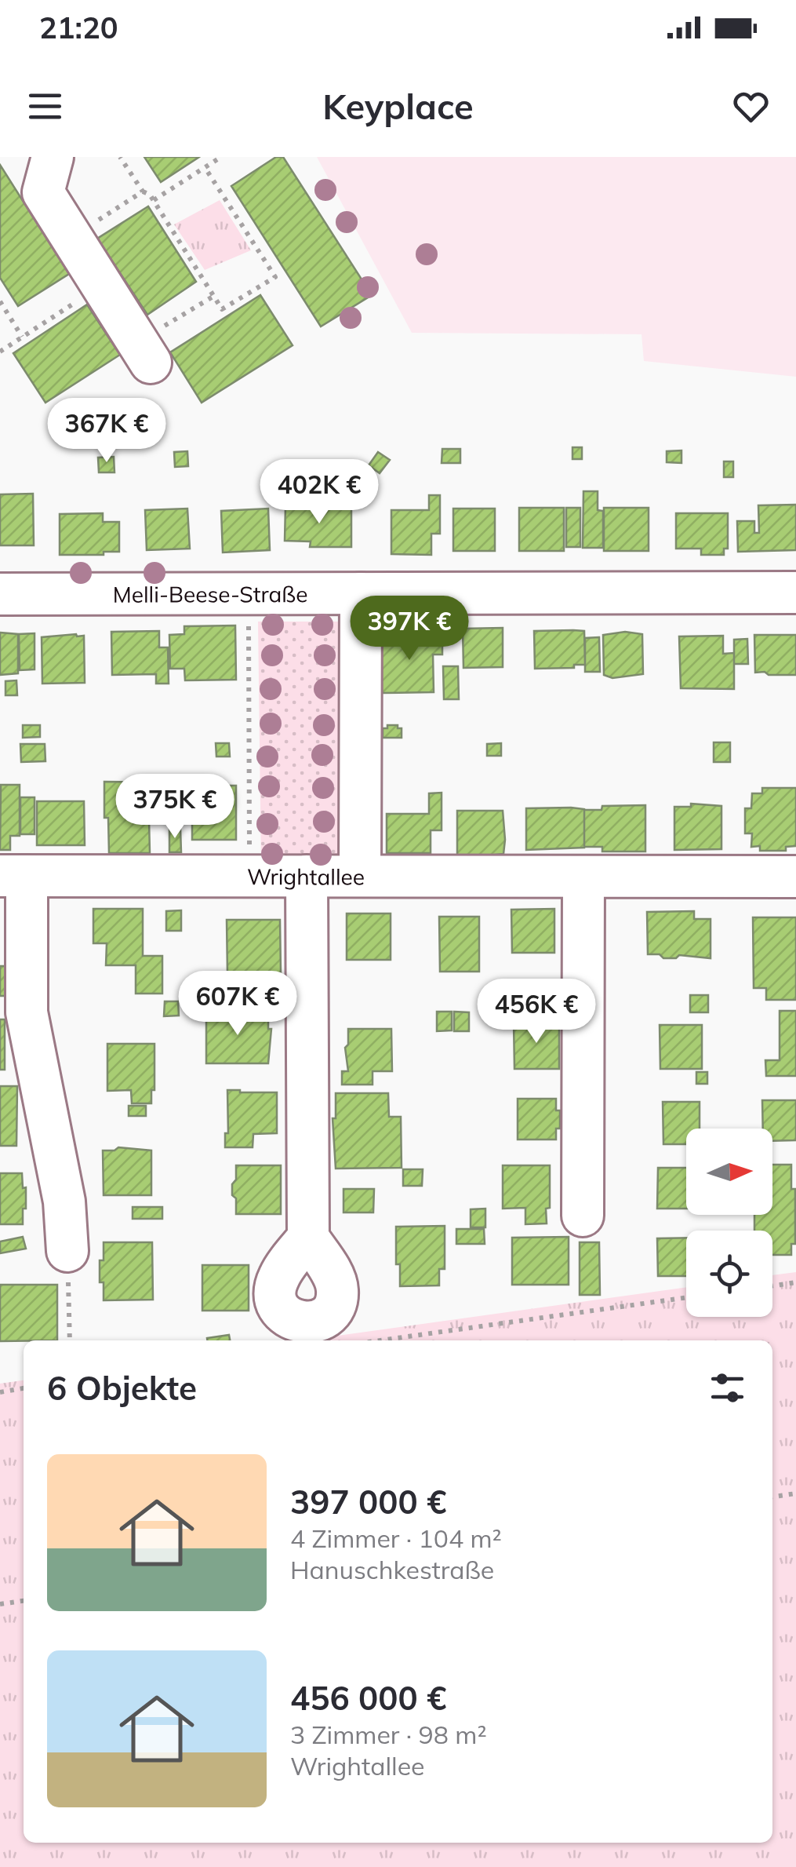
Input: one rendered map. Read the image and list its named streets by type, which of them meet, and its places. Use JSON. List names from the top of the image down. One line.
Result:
{"streets":{"street":["Melli-Beese-Straße","Wrightallee"]},"north":"right","page":{"status":"21:20","header":"Keyplace","price":["367K €","402K €","397K €","375K €","607K €","456K €"],"heading":"6 Objekte","list":[{"name":"397 000 €","note":"4 Zimmer · 104 m² · Hanuschkestraße"},{"name":"456 000 €","note":"3 Zimmer · 98 m² · Wrightallee"}]}}
